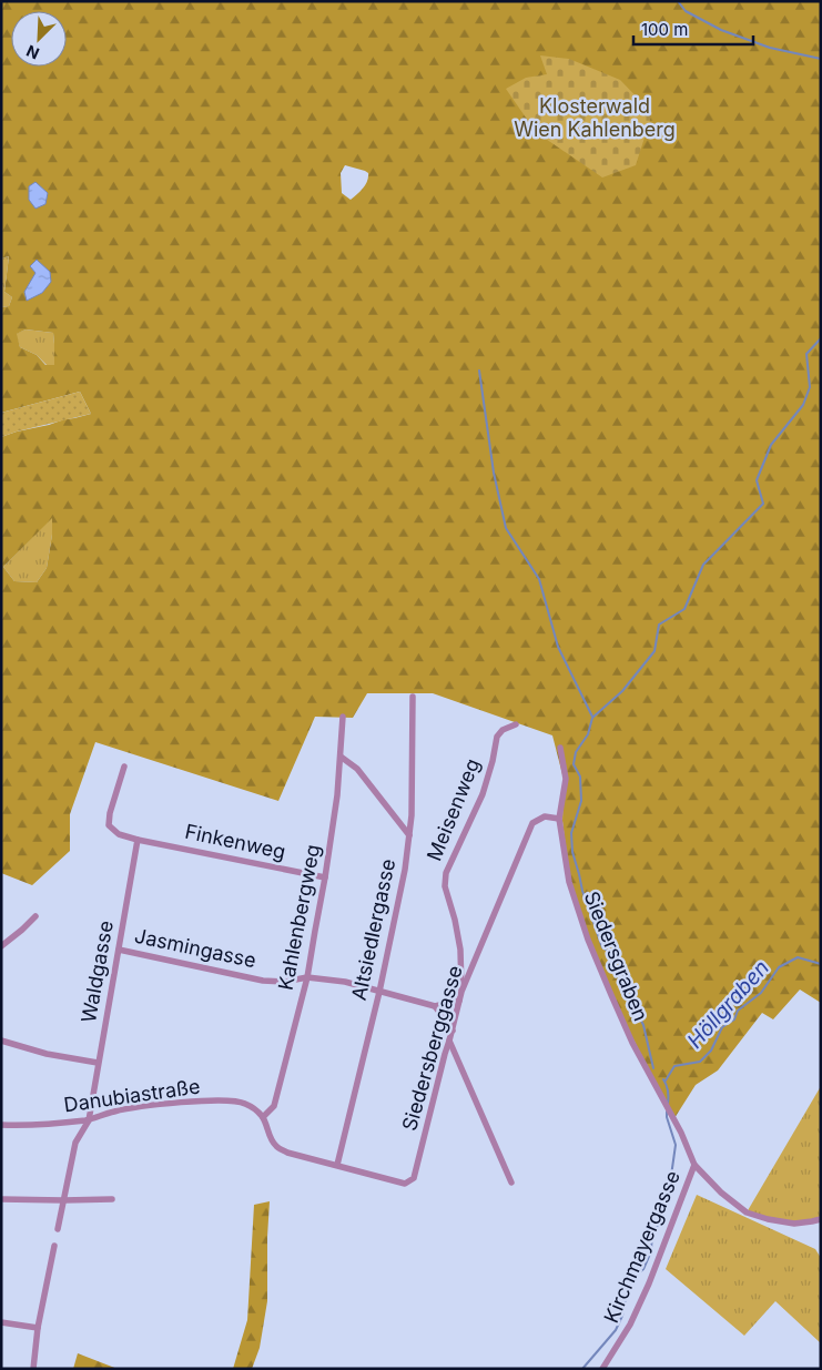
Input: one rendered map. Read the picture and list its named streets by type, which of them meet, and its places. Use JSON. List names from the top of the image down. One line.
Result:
{"streets":{"street":["Meisenweg","Finkenweg","Kahlenbergweg","Altsiedlergasse","Jasmingasse","Siedersgraben","Waldgasse","Siedersberggasse","Danubiastraße","Kirchmayergasse"]},"crossings":[["Meisenweg","Siedersberggasse"],["Finkenweg","Kahlenbergweg"],["Finkenweg","Waldgasse"],["Kahlenbergweg","Jasmingasse"],["Kahlenbergweg","Danubiastraße"],["Altsiedlergasse","Jasmingasse"],["Altsiedlergasse","Siedersberggasse"],["Jasmingasse","Waldgasse"],["Jasmingasse","Siedersberggasse"],["Siedersgraben","Siedersberggasse"],["Siedersgraben","Kirchmayergasse"],["Waldgasse","Danubiastraße"]],"water":["Höllgraben"],"parks":["Klosterwald Wien Kahlenberg"],"scale_bar":"100 m","north":"bottom left"}
